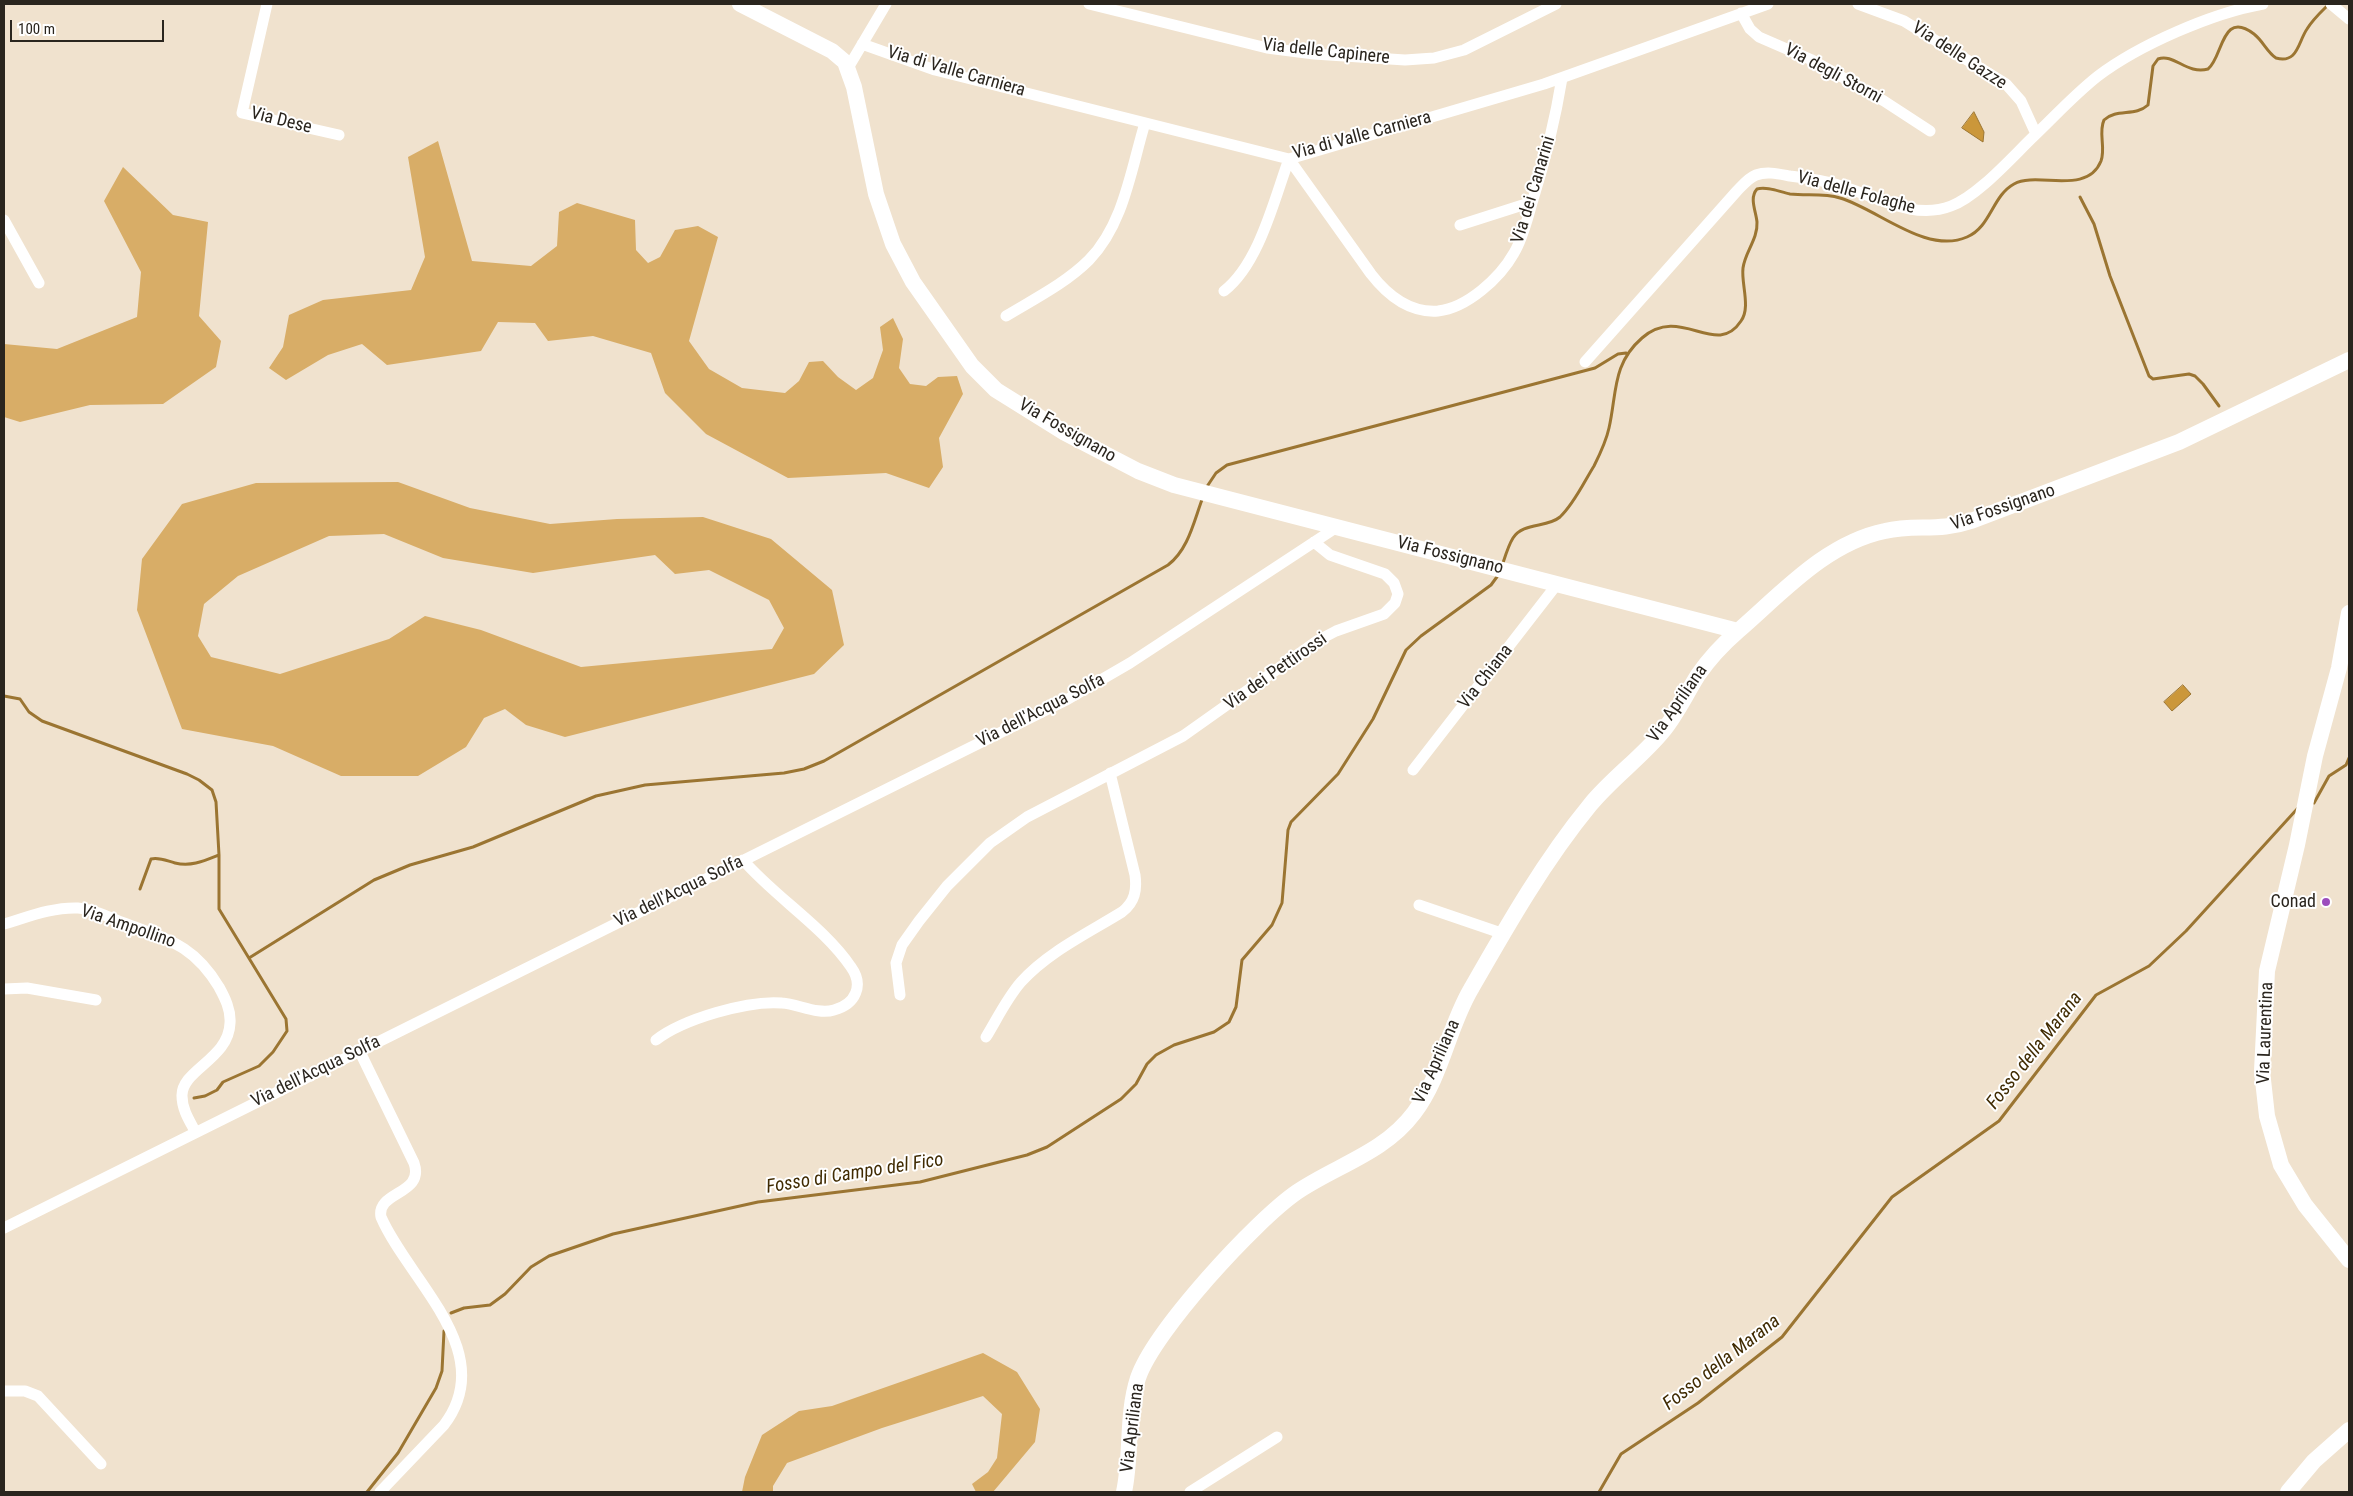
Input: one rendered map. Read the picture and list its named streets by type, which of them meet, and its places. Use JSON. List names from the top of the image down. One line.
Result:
{"streets":{"street":["Via delle Capinere","Via delle Gazze","Via di Valle Carniera","Via degli Storni","Via Dese","Via dei Canarini","Via delle Folaghe","Via Fossignano","Via dei Pettirossi","Via Chiana","Via Apriliana","Via dell'Acqua Solfa","Via Ampollino","Via Laurentina"]},"crossings":[["Via delle Gazze","Via delle Folaghe"],["Via di Valle Carniera","Via degli Storni"],["Via di Valle Carniera","Via dei Canarini"],["Via Fossignano","Via Chiana"],["Via Fossignano","Via Apriliana"],["Via Fossignano","Via dell'Acqua Solfa"],["Via dei Pettirossi","Via dell'Acqua Solfa"],["Via dell'Acqua Solfa","Via Ampollino"]],"water":["Fosso della Marana","Fosso di Campo del Fico"],"places":["Conad"],"scale_bar":"100 m"}
